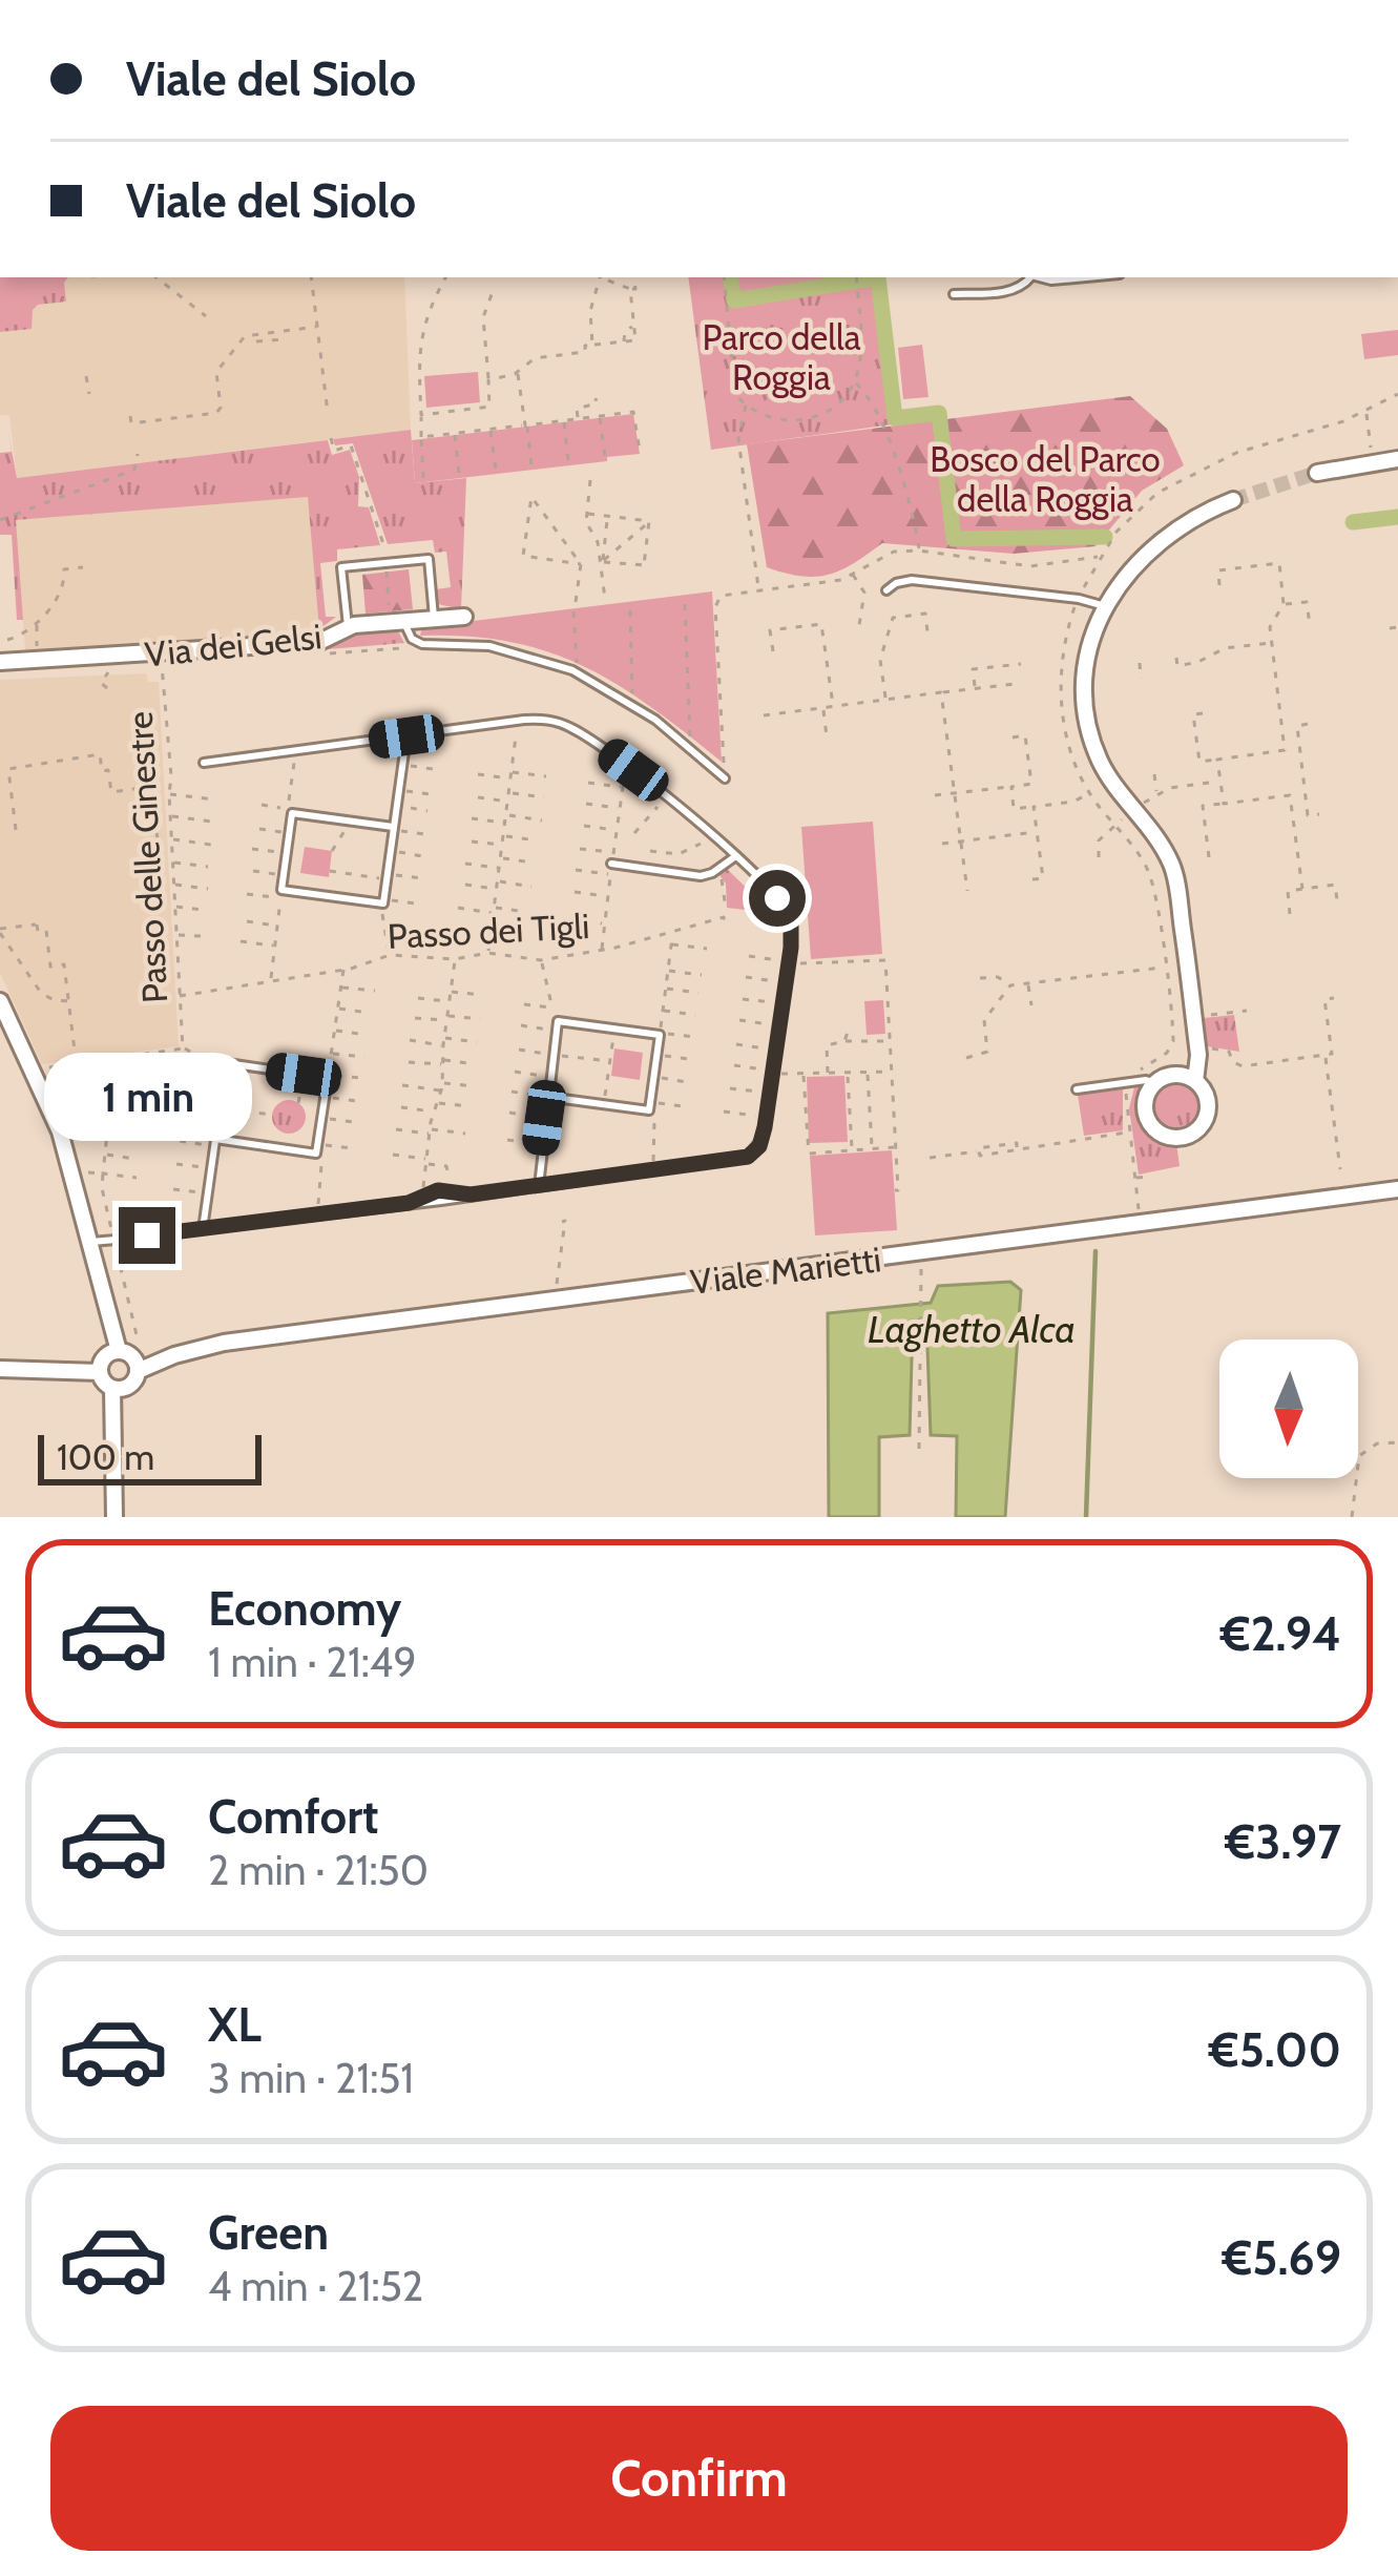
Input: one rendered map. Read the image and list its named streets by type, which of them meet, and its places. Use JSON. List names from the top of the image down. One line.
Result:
{"streets":{"street":["Via dei Gelsi","Viale Marietti"],"path":["Passo delle Ginestre","Passo dei Tigli"]},"crossings":[["Passo delle Ginestre","Passo dei Tigli"]],"water":["Laghetto Alca"],"parks":["Parco della Roggia","Bosco del Parco della Roggia"],"scale_bar":"100 m","north":"bottom","page":{"banner":["Viale del Siolo","Viale del Siolo"],"bubble":"1 min","scale":"100 m","list":[{"name":"Economy","note":"1 min · 21:49","value":"€2.94"},{"name":"Comfort","note":"2 min · 21:50","value":"€3.97"},{"name":"XL","note":"3 min · 21:51","value":"€5.00"},{"name":"Green","note":"4 min · 21:52","value":"€5.69"}],"buttons":"Confirm"}}
